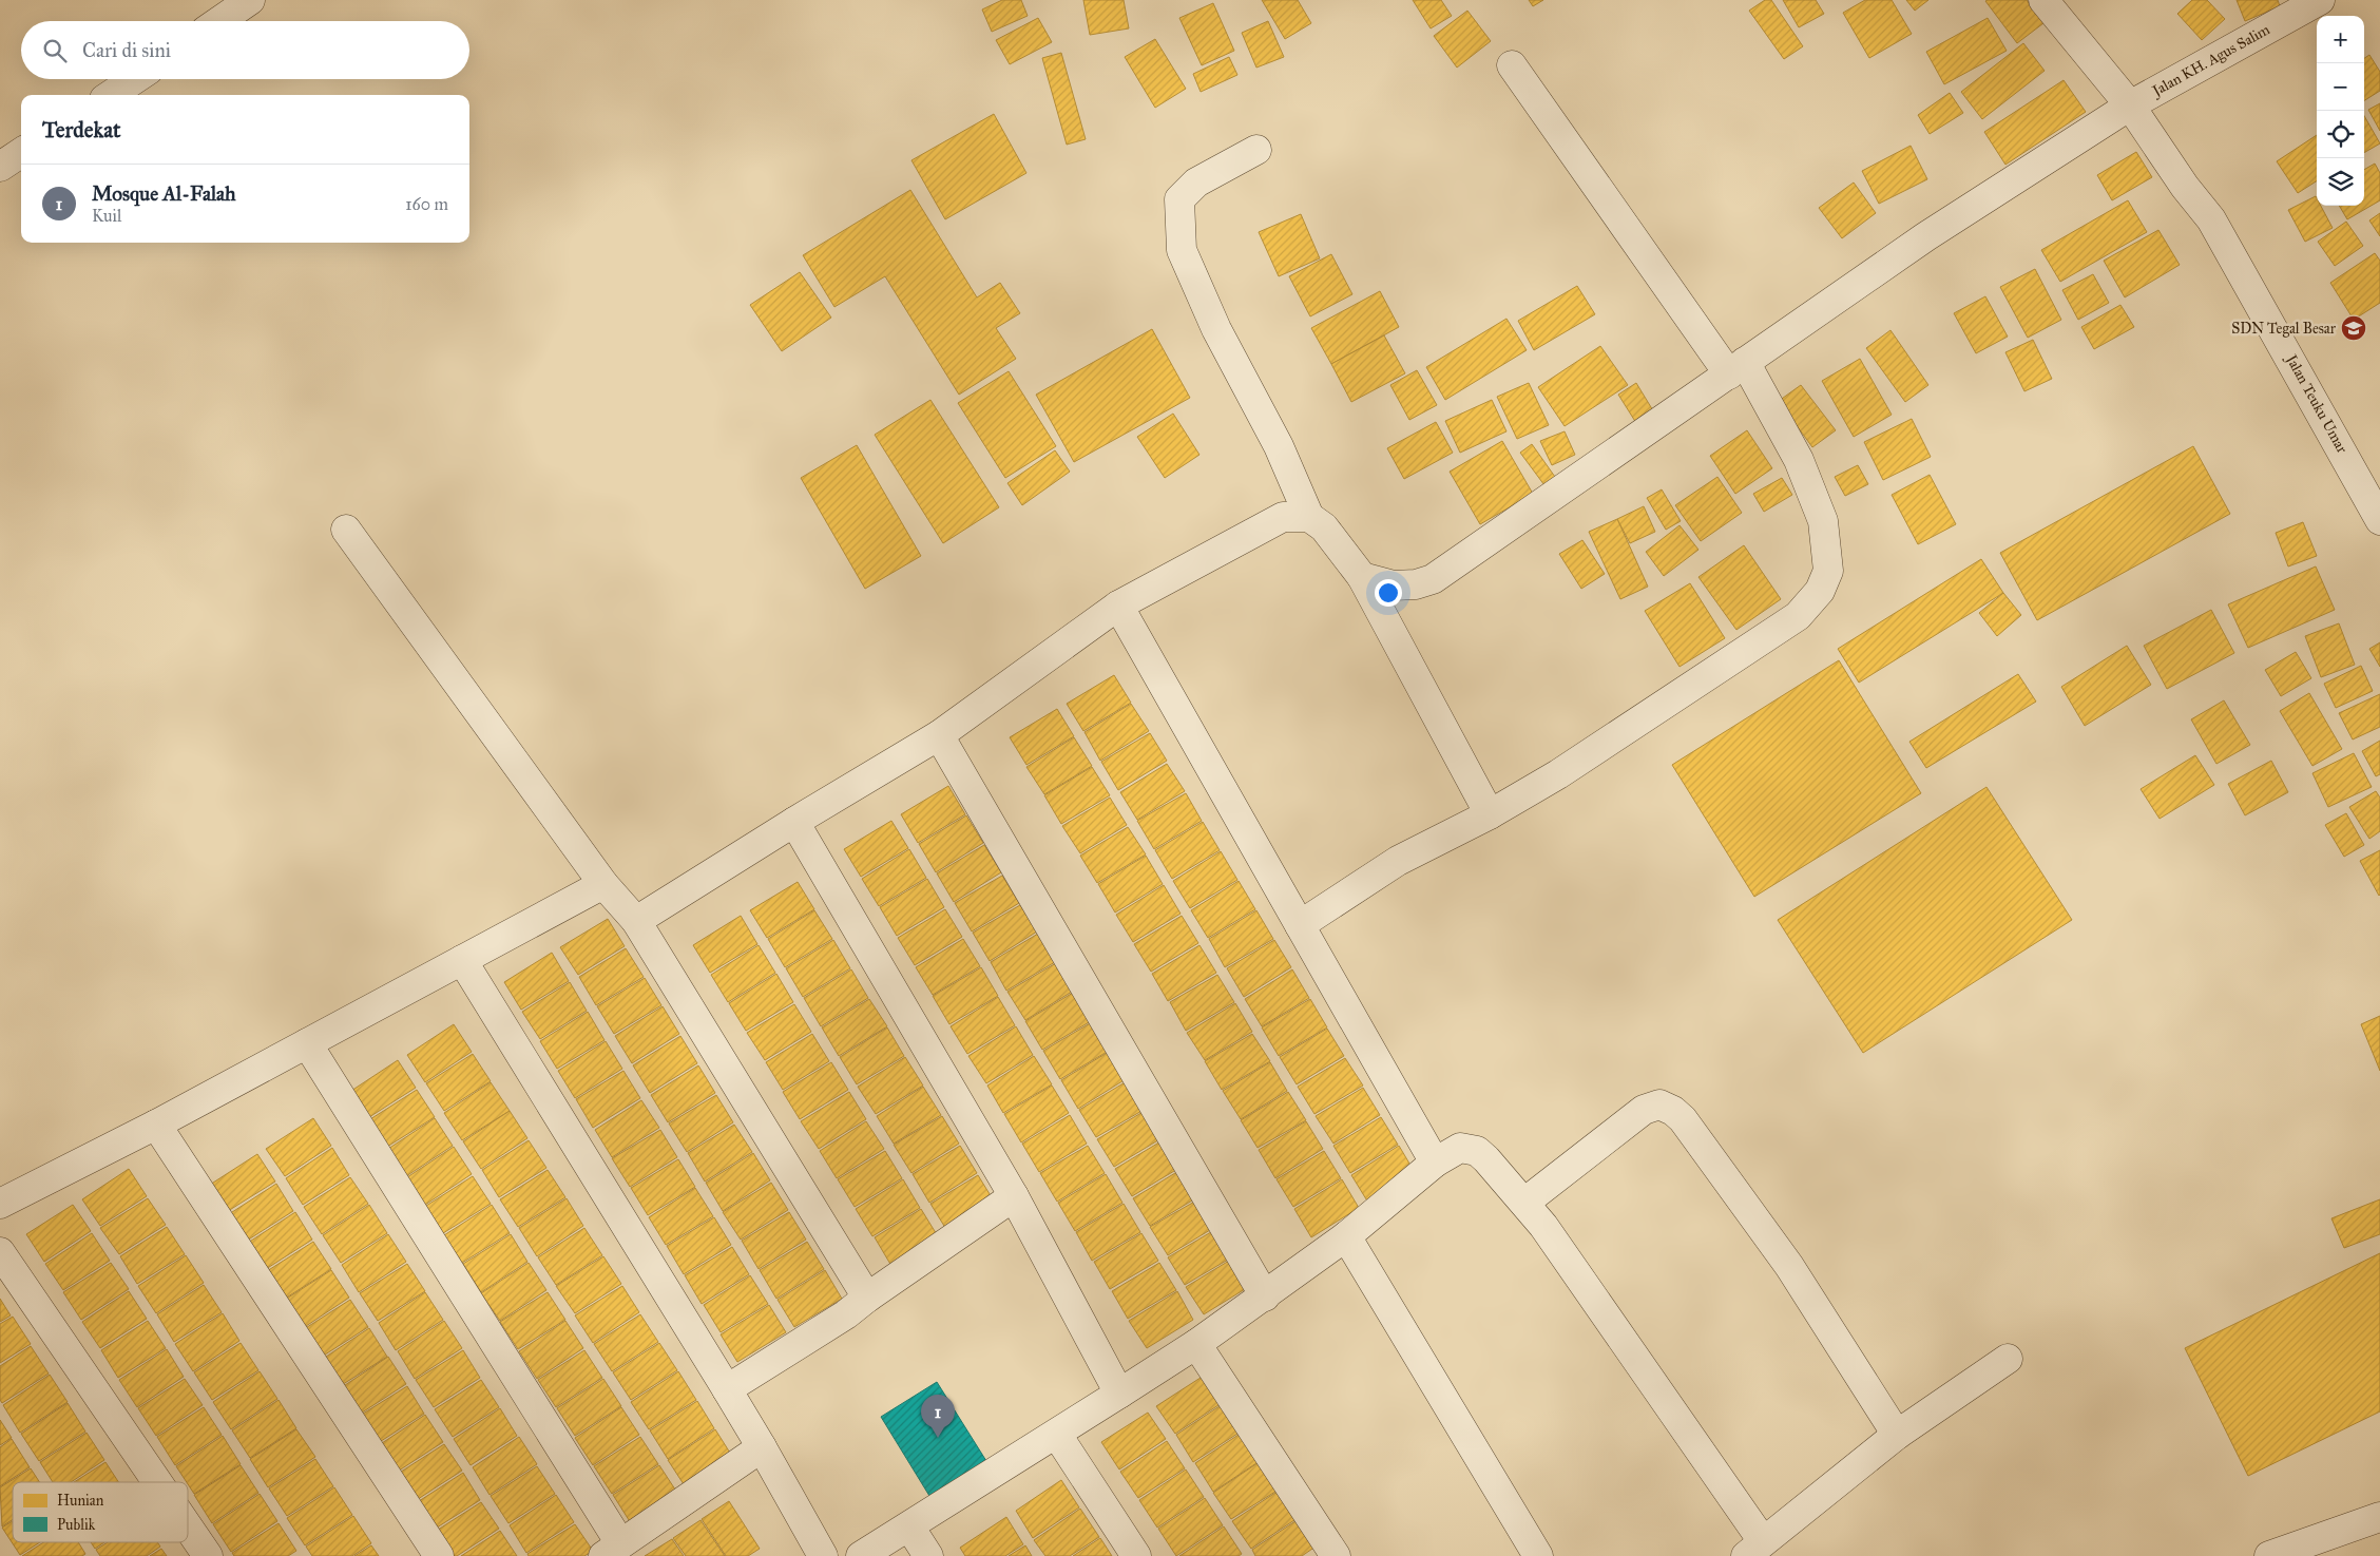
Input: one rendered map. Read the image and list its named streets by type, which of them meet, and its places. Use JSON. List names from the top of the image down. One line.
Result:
{"streets":{"street":["Jalan KH. Agus Salim","Jalan Teuku Umar"]},"crossings":[["Jalan KH. Agus Salim","Jalan Teuku Umar"]],"places":{"school or university":["SDN Tegal Besar"]},"legend":["Hunian","Publik"],"page":{"map_buttons":["+","−"],"search":"Cari di sini","heading":"Terdekat","list":[{"mark":"1","name":"Mosque Al-Falah","note":"Kuil","value":"160 m"}],"pins":"1"}}
